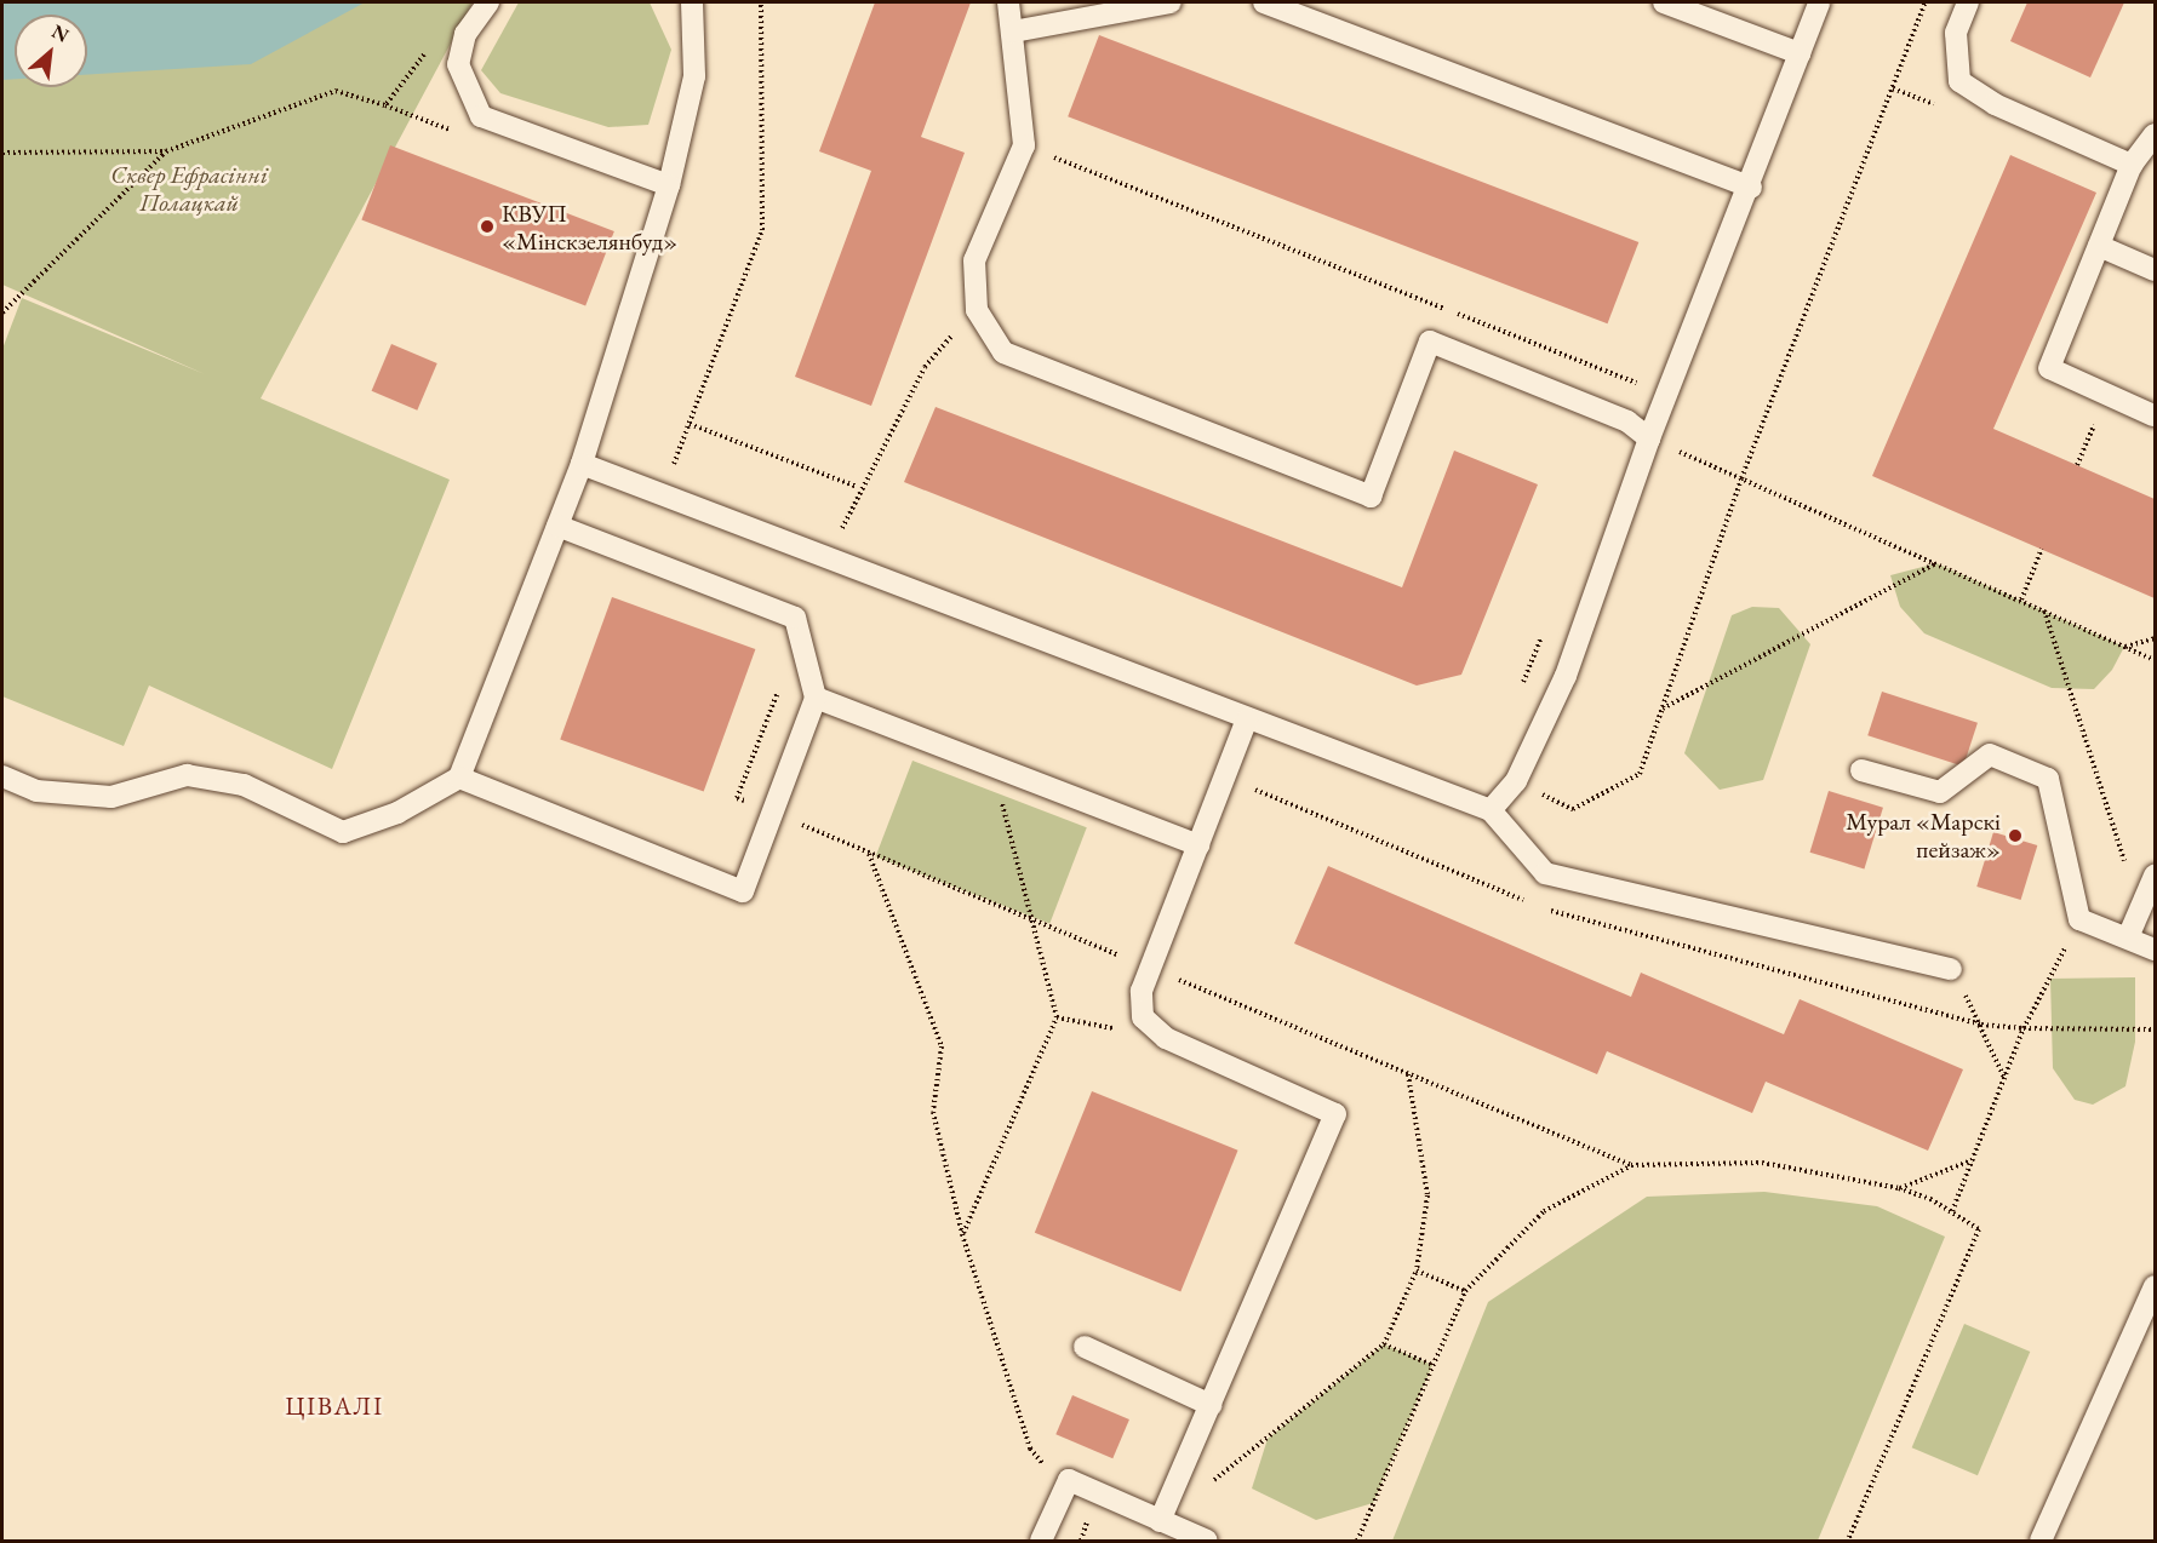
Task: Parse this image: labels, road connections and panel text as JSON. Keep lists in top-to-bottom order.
{
  "districts": ["ЦІВАЛІ"],
  "parks": ["Сквер Ефрасінні Полацкай"],
  "places": ["КВУП «Мінскзелянбуд»", "Мурал «Марскі пейзаж»"],
  "north": "top right"
}
